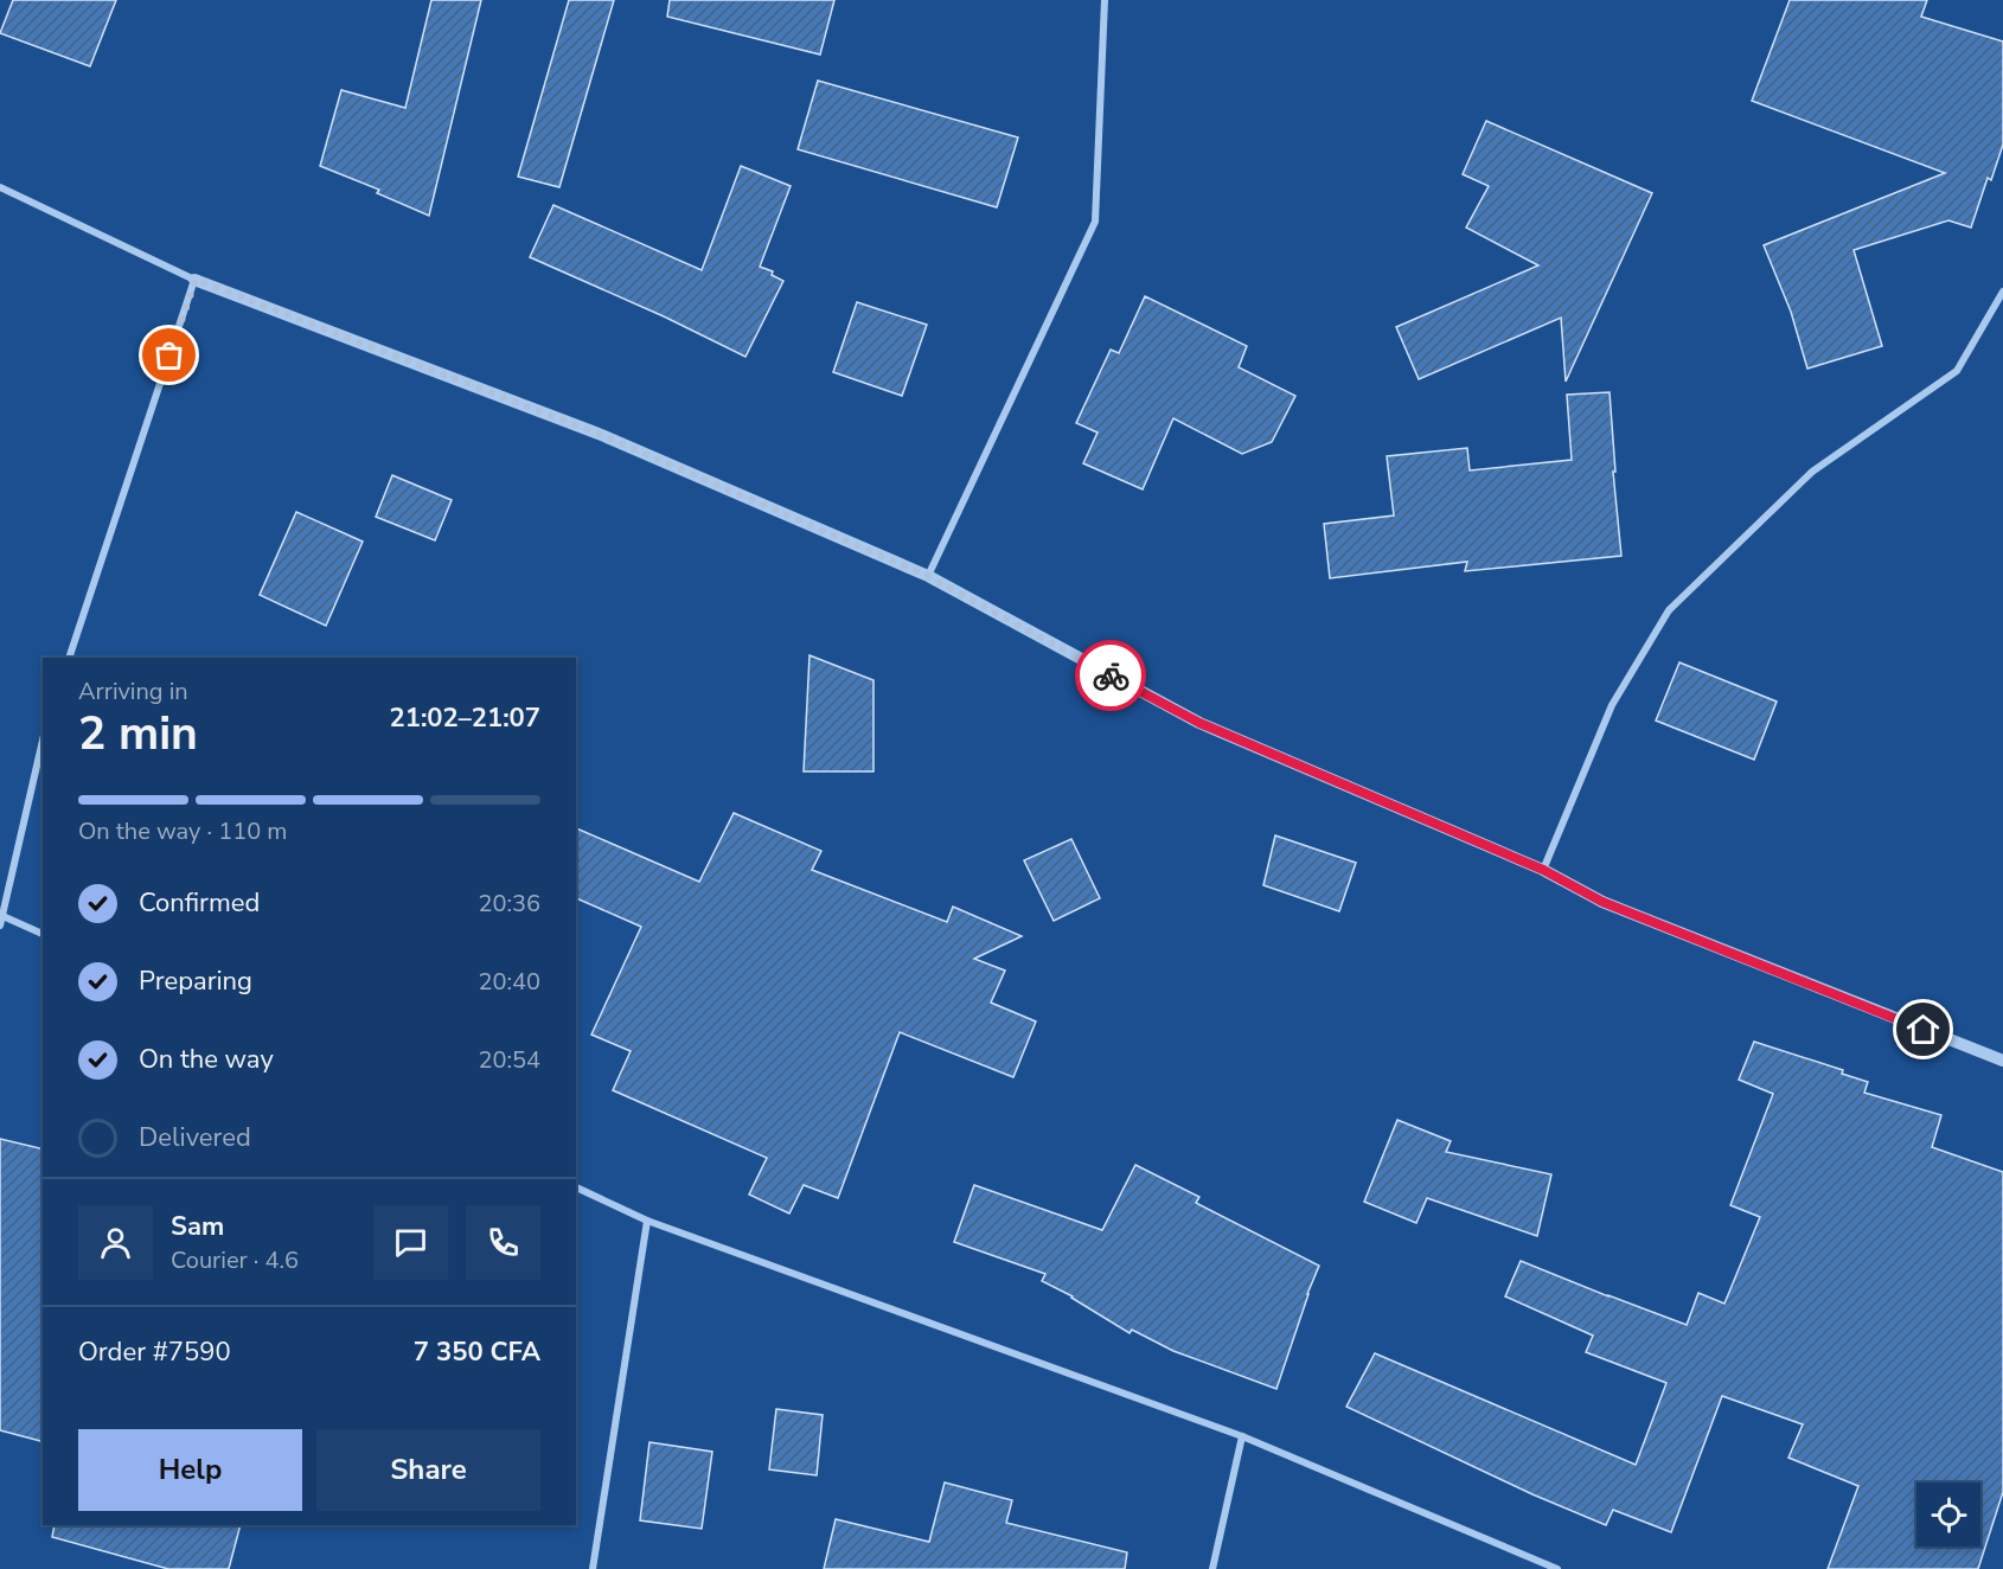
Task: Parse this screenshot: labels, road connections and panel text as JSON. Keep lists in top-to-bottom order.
{
  "page": {
    "heading": ["2 min", "Arriving in", "21:02–21:07"],
    "panel": [
      "Sam",
      "Courier · 4.6",
      "Order #7590",
      "7 350 CFA"
    ],
    "bar": "On the way · 110 m",
    "list": [
      ["Confirmed", "20:36"],
      ["Preparing", "20:40"],
      ["On the way", "20:54"],
      "Delivered"
    ],
    "buttons": ["Help", "Share"]
  }
}
